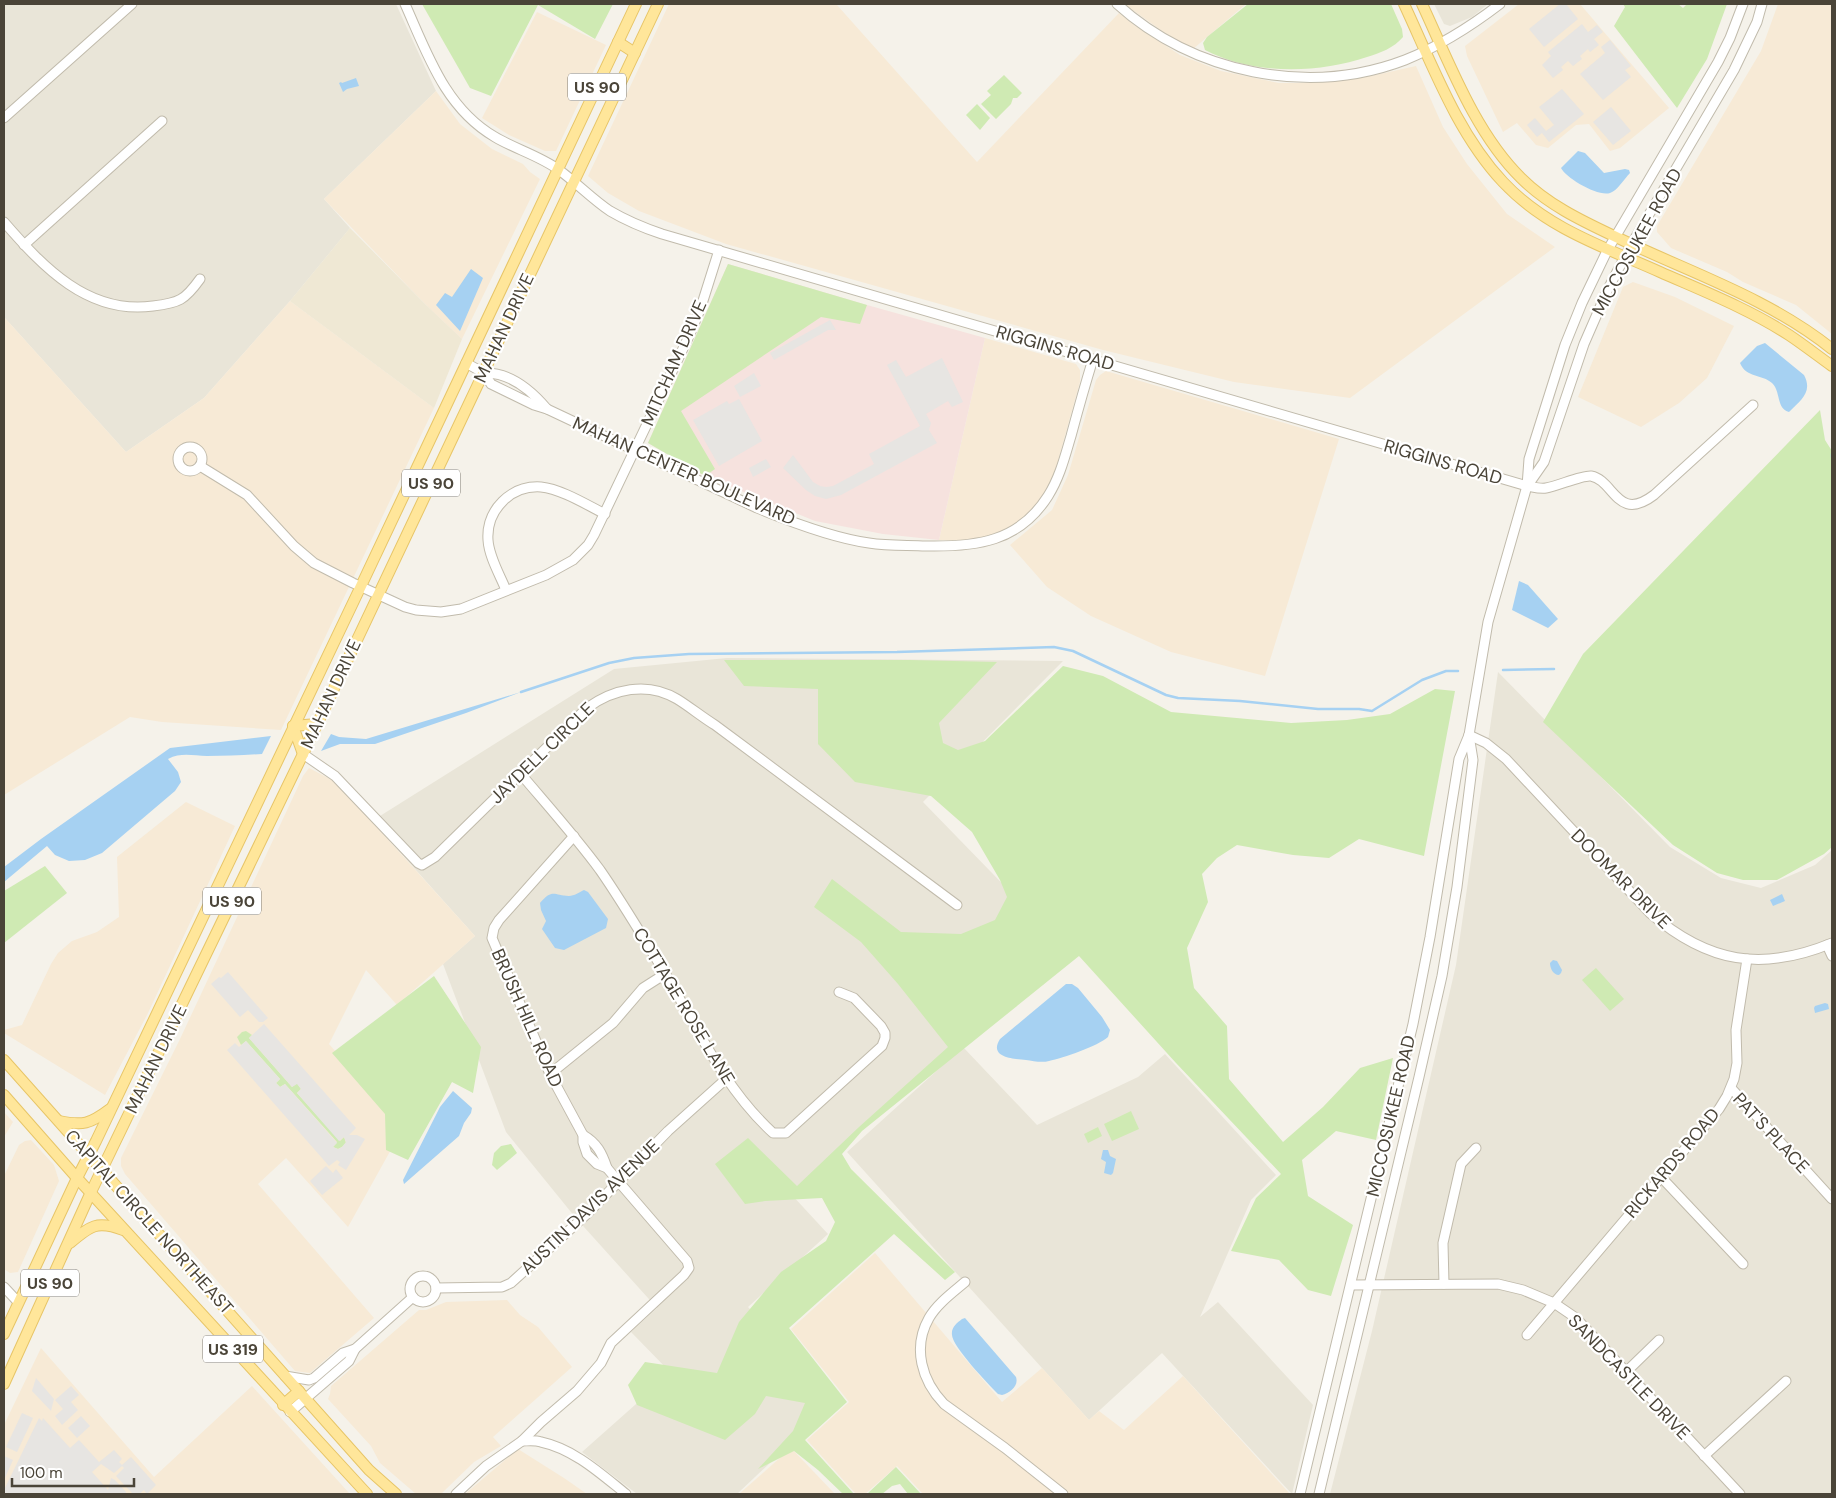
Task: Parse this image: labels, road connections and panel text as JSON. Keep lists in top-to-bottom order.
{
  "streets": {
    "main road": [
      "US 90",
      "MAHAN DRIVE",
      "CAPITAL CIRCLE NORTHEAST",
      "US 319"
    ],
    "street": [
      "MICCOSUKEE ROAD",
      "RIGGINS ROAD",
      "MITCHAM DRIVE",
      "MAHAN CENTER BOULEVARD",
      "JAYDELL CIRCLE",
      "DOOMAR DRIVE",
      "COTTAGE ROSE LANE",
      "BRUSH HILL ROAD",
      "PAT'S PLACE",
      "RICKARDS ROAD",
      "AUSTIN DAVIS AVENUE",
      "SANDCASTLE DRIVE"
    ]
  },
  "crossings": [
    ["MICCOSUKEE ROAD", "RIGGINS ROAD"],
    ["MICCOSUKEE ROAD", "DOOMAR DRIVE"],
    ["MICCOSUKEE ROAD", "SANDCASTLE DRIVE"],
    ["MAHAN DRIVE", "RIGGINS ROAD"],
    ["MAHAN DRIVE", "MITCHAM DRIVE"],
    ["MAHAN DRIVE", "MAHAN CENTER BOULEVARD"],
    ["MAHAN DRIVE", "JAYDELL CIRCLE"],
    ["MAHAN DRIVE", "CAPITAL CIRCLE NORTHEAST"],
    ["RIGGINS ROAD", "MITCHAM DRIVE"],
    ["RIGGINS ROAD", "MAHAN CENTER BOULEVARD"],
    ["MITCHAM DRIVE", "MAHAN CENTER BOULEVARD"],
    ["JAYDELL CIRCLE", "COTTAGE ROSE LANE"],
    ["DOOMAR DRIVE", "RICKARDS ROAD"],
    ["COTTAGE ROSE LANE", "BRUSH HILL ROAD"],
    ["COTTAGE ROSE LANE", "AUSTIN DAVIS AVENUE"],
    ["BRUSH HILL ROAD", "AUSTIN DAVIS AVENUE"],
    ["PAT'S PLACE", "RICKARDS ROAD"],
    ["RICKARDS ROAD", "SANDCASTLE DRIVE"]
  ],
  "scale_bar": "100 m"
}
